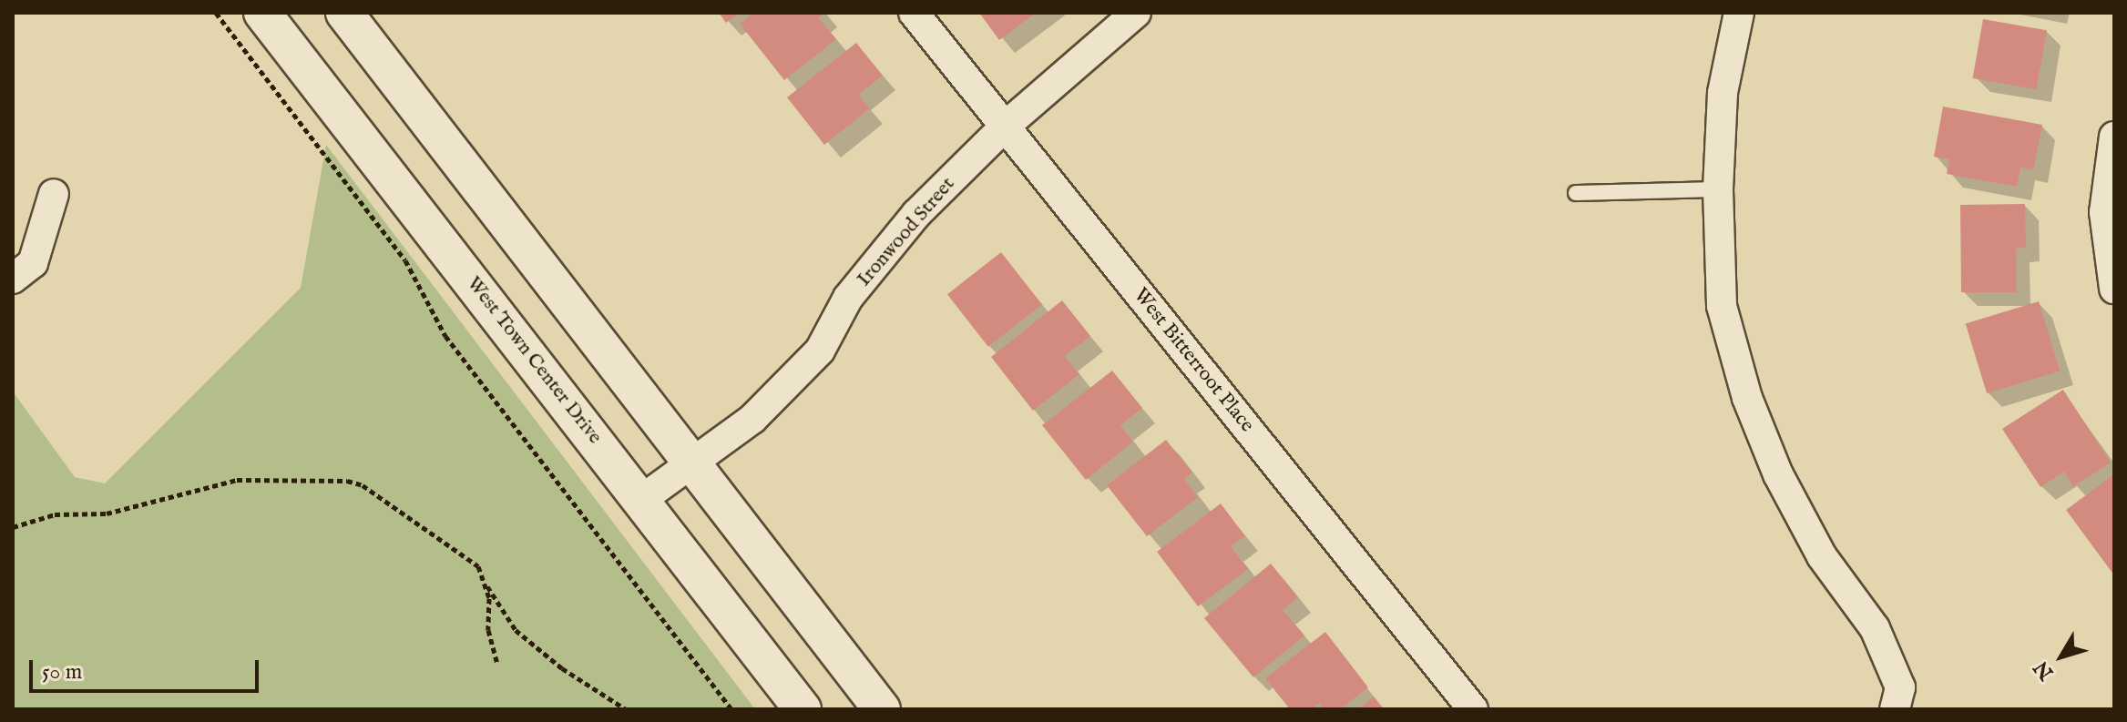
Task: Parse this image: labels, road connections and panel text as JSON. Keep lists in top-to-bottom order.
{
  "streets": {
    "street": ["Ironwood Street", "West Town Center Drive", "West Bitterroot Place"]
  },
  "crossings": [
    ["Ironwood Street", "West Town Center Drive"],
    ["Ironwood Street", "West Bitterroot Place"]
  ],
  "scale_bar": "50 m",
  "north": "bottom left"
}
